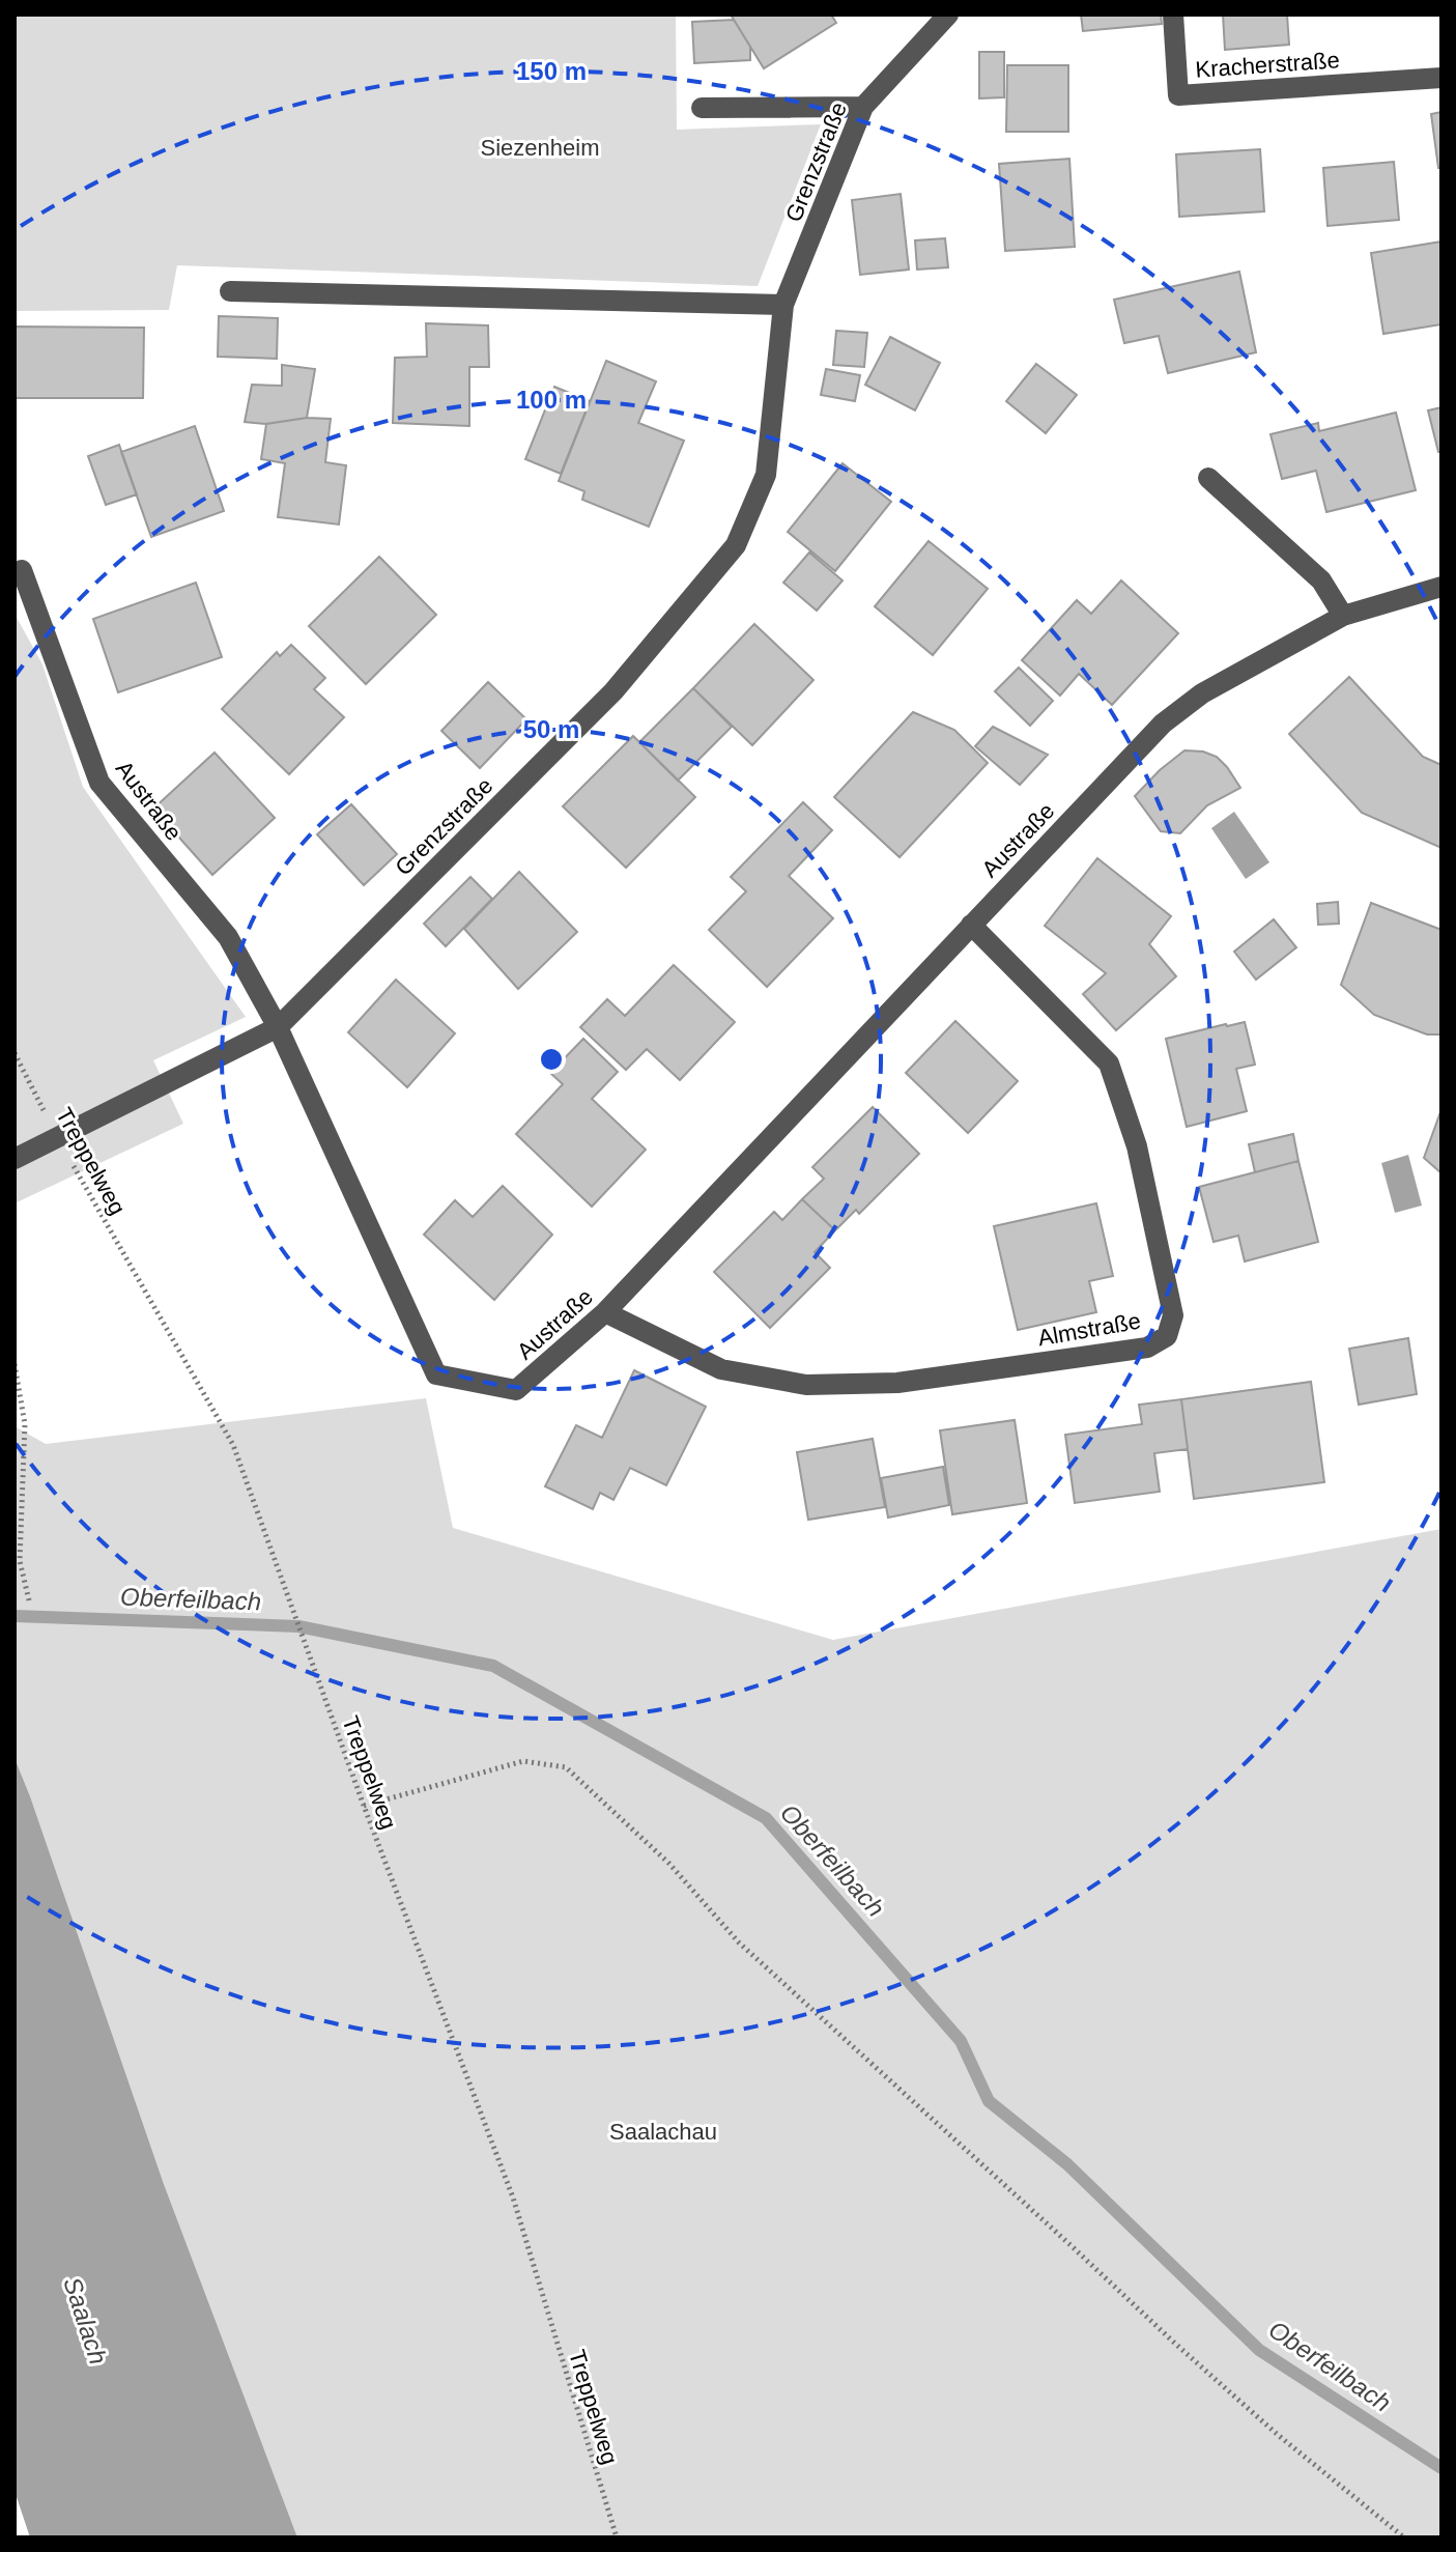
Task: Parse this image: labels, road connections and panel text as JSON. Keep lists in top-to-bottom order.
{
  "streets": {
    "street": [
      "Kracherstraße",
      "Grenzstraße",
      "Austraße",
      "Almstraße"
    ],
    "path": ["Treppelweg"]
  },
  "crossings": [
    ["Grenzstraße", "Austraße"],
    ["Grenzstraße", "Treppelweg"],
    ["Austraße", "Almstraße"]
  ],
  "water": ["Oberfeilbach", "Saalach"],
  "parks": ["Siezenheim", "Saalachau"],
  "rings": ["150 m", "100 m", "50 m"]
}
